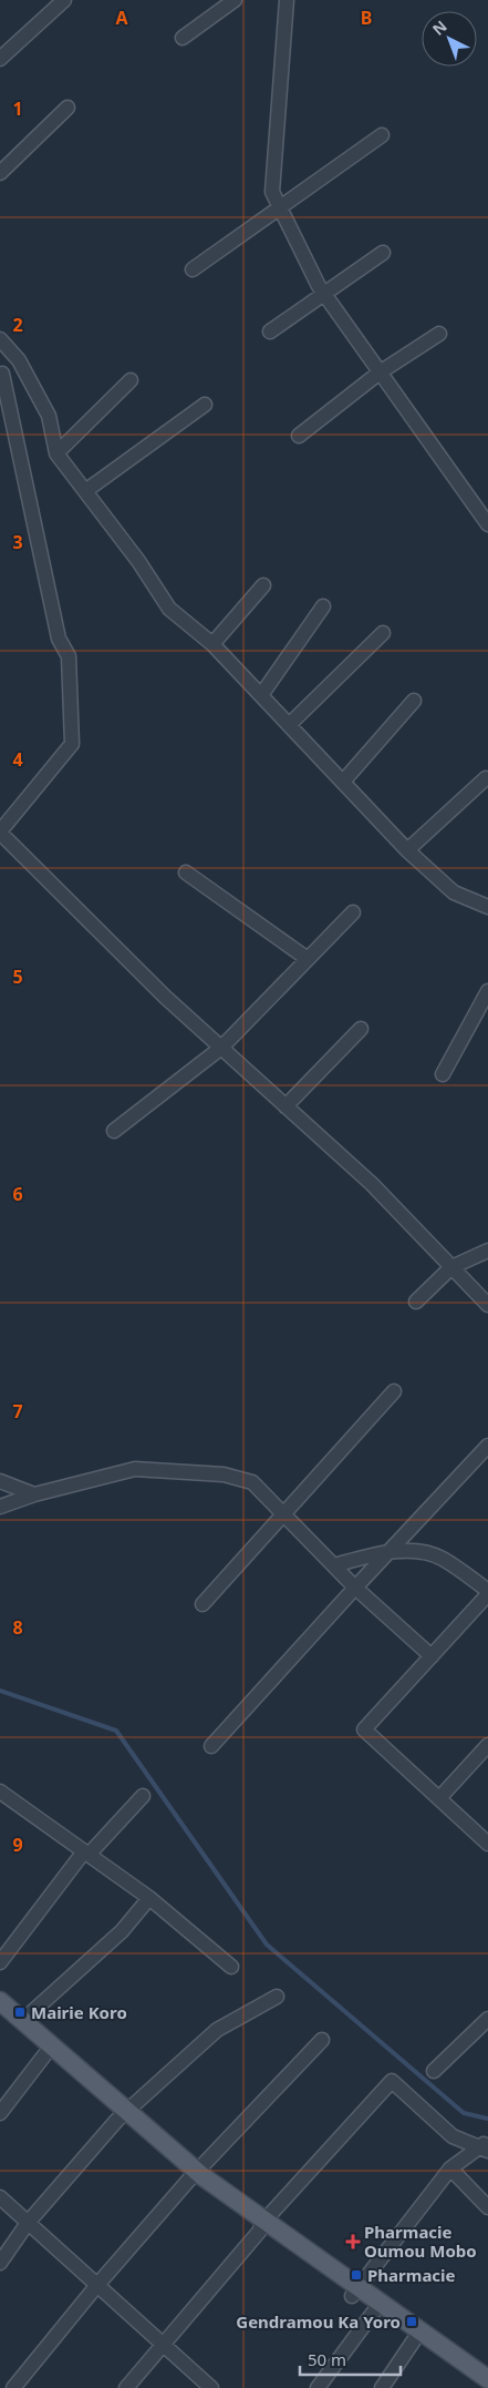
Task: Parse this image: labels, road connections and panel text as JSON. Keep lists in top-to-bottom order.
{
  "places": {
    "transit": ["Mairie Koro", "Pharmacie", "Gendramou Ka Yoro"],
    "health": ["Pharmacie Oumou Mobo"]
  },
  "scale_bar": "50 m",
  "north": "top left",
  "grid": {
    "columns": ["A", "B"],
    "rows": [
      "1",
      "2",
      "3",
      "4",
      "5",
      "6",
      "7",
      "8",
      "9"
    ]
  }
}
